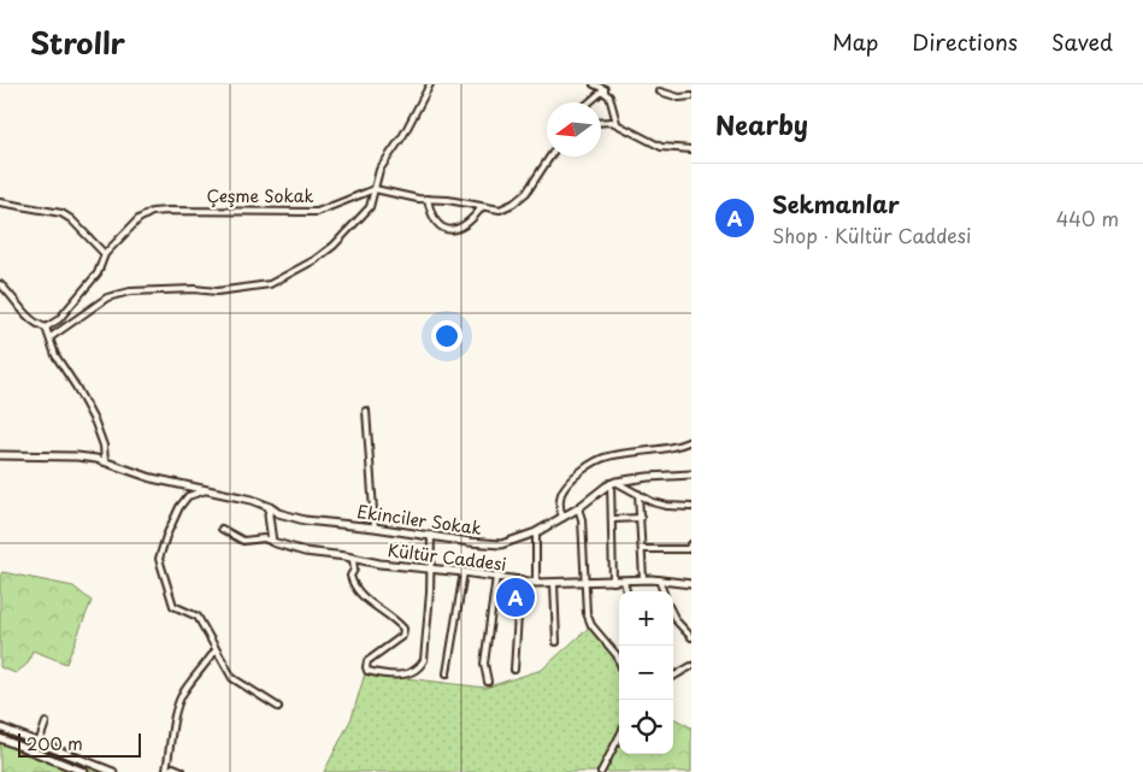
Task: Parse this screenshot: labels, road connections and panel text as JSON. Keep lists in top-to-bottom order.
{
  "streets": {
    "street": ["Çeşme Sokak", "Ekinciler Sokak", "Kültür Caddesi"]
  },
  "scale_bar": "200 m",
  "north": "left",
  "page": {
    "header": "Strollr",
    "nav": ["Map", "Directions", "Saved"],
    "heading": "Nearby",
    "list": [
      {
        "mark": "A",
        "name": "Sekmanlar",
        "note": "Shop · Kültür Caddesi",
        "value": "440 m"
      }
    ],
    "pins": "A",
    "map_buttons": ["+", "−"],
    "scale": "200 m"
  }
}
